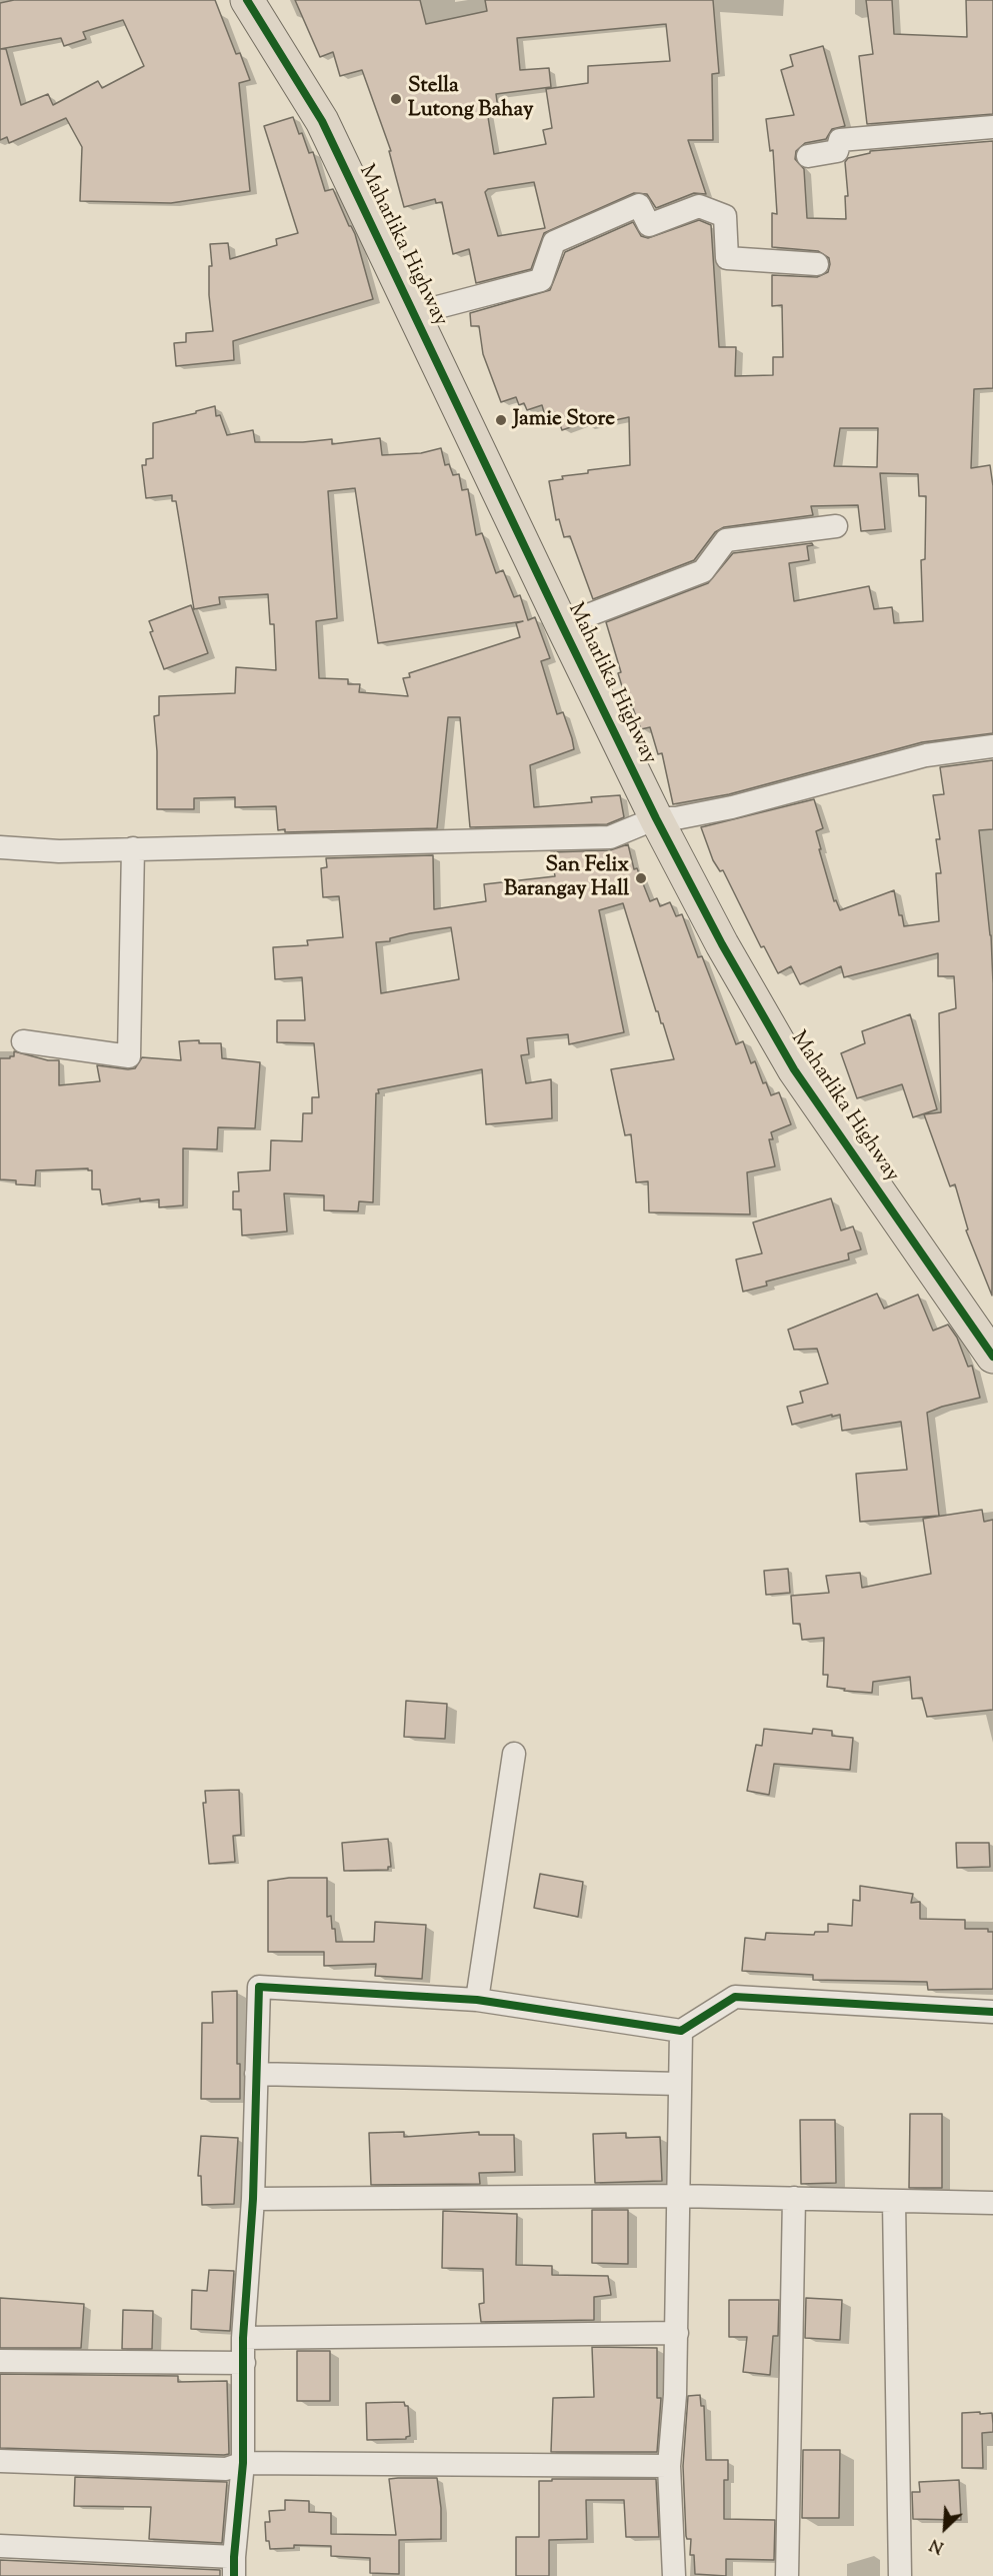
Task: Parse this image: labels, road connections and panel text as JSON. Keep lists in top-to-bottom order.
{
  "streets": {
    "highway": ["Maharlika Highway"]
  },
  "places": ["Stella Lutong Bahay", "Jamie Store", "San Felix Barangay Hall"],
  "north": "bottom left"
}
